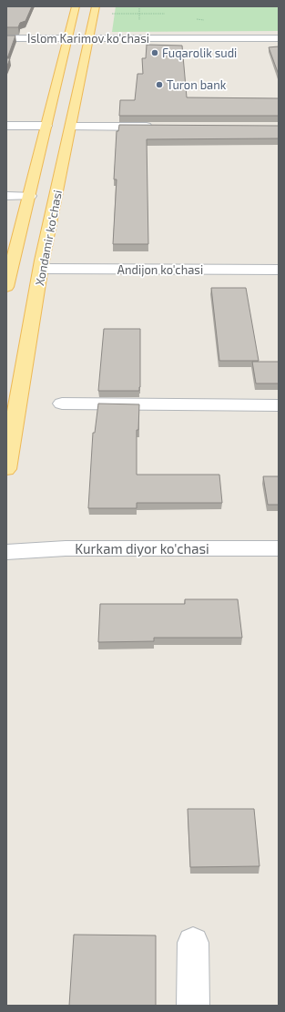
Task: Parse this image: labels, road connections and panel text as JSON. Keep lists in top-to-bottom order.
{
  "streets": {
    "main road": ["Xondamir ko'chasi"],
    "street": ["Islom Karimov ko'chasi", "Andijon ko'chasi", "Kurkam diyor ko'chasi"]
  },
  "crossings": [
    ["Islom Karimov ko'chasi", "Xondamir ko'chasi"],
    ["Xondamir ko'chasi", "Andijon ko'chasi"]
  ],
  "places": ["Fuqarolik sudi", "Turon bank"]
}
